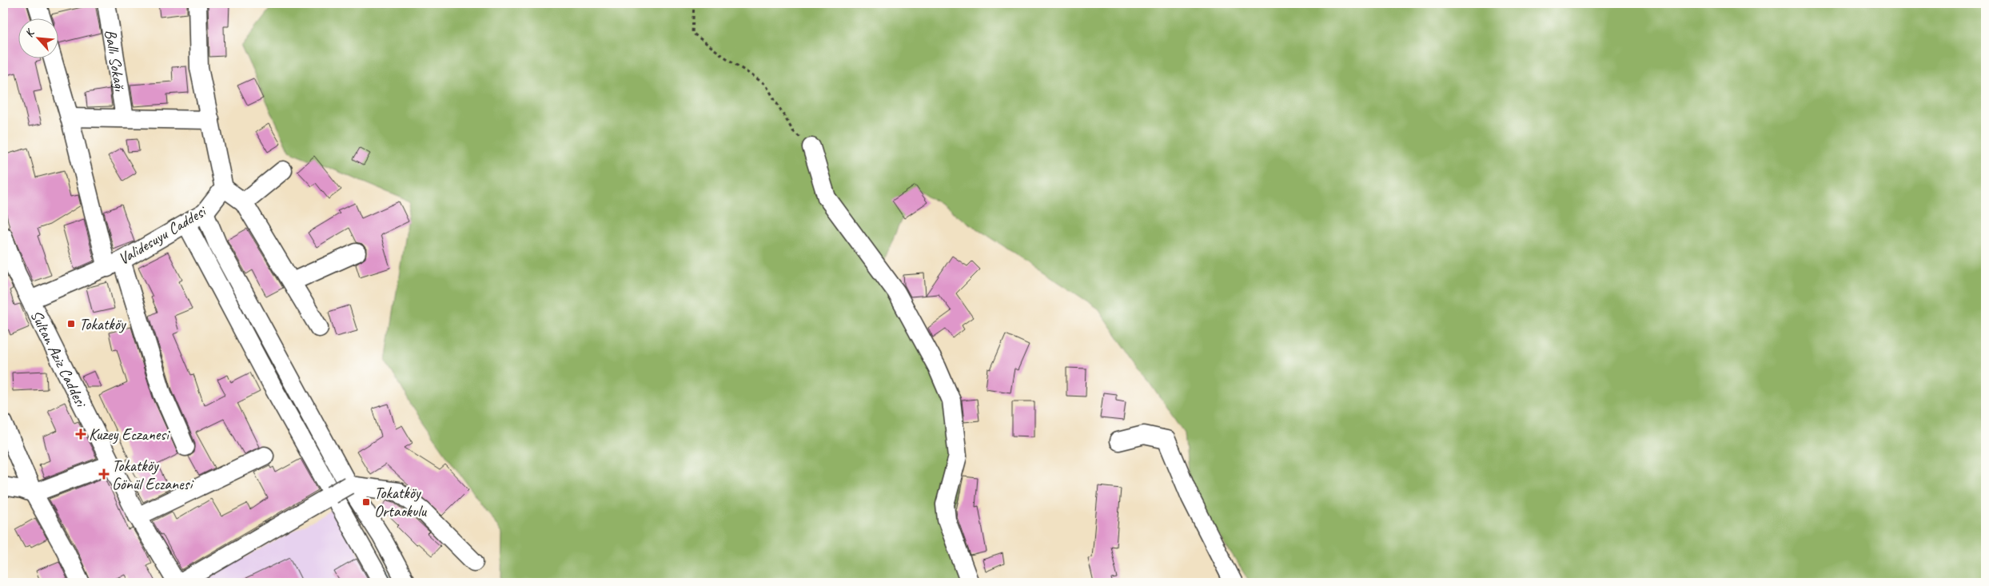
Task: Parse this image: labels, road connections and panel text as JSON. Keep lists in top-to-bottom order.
{
  "streets": {
    "street": ["Ballı Sokağı", "Validesuyu Caddesi", "Sultan Aziz Caddesi"]
  },
  "crossings": [
    ["Validesuyu Caddesi", "Sultan Aziz Caddesi"]
  ],
  "places": {
    "transit": ["Tokatköy", "Tokatköy Ortaokulu"],
    "health": ["Kuzey Eczanesi", "Tokatköy Gönül Eczanesi"]
  },
  "north": "top left"
}
